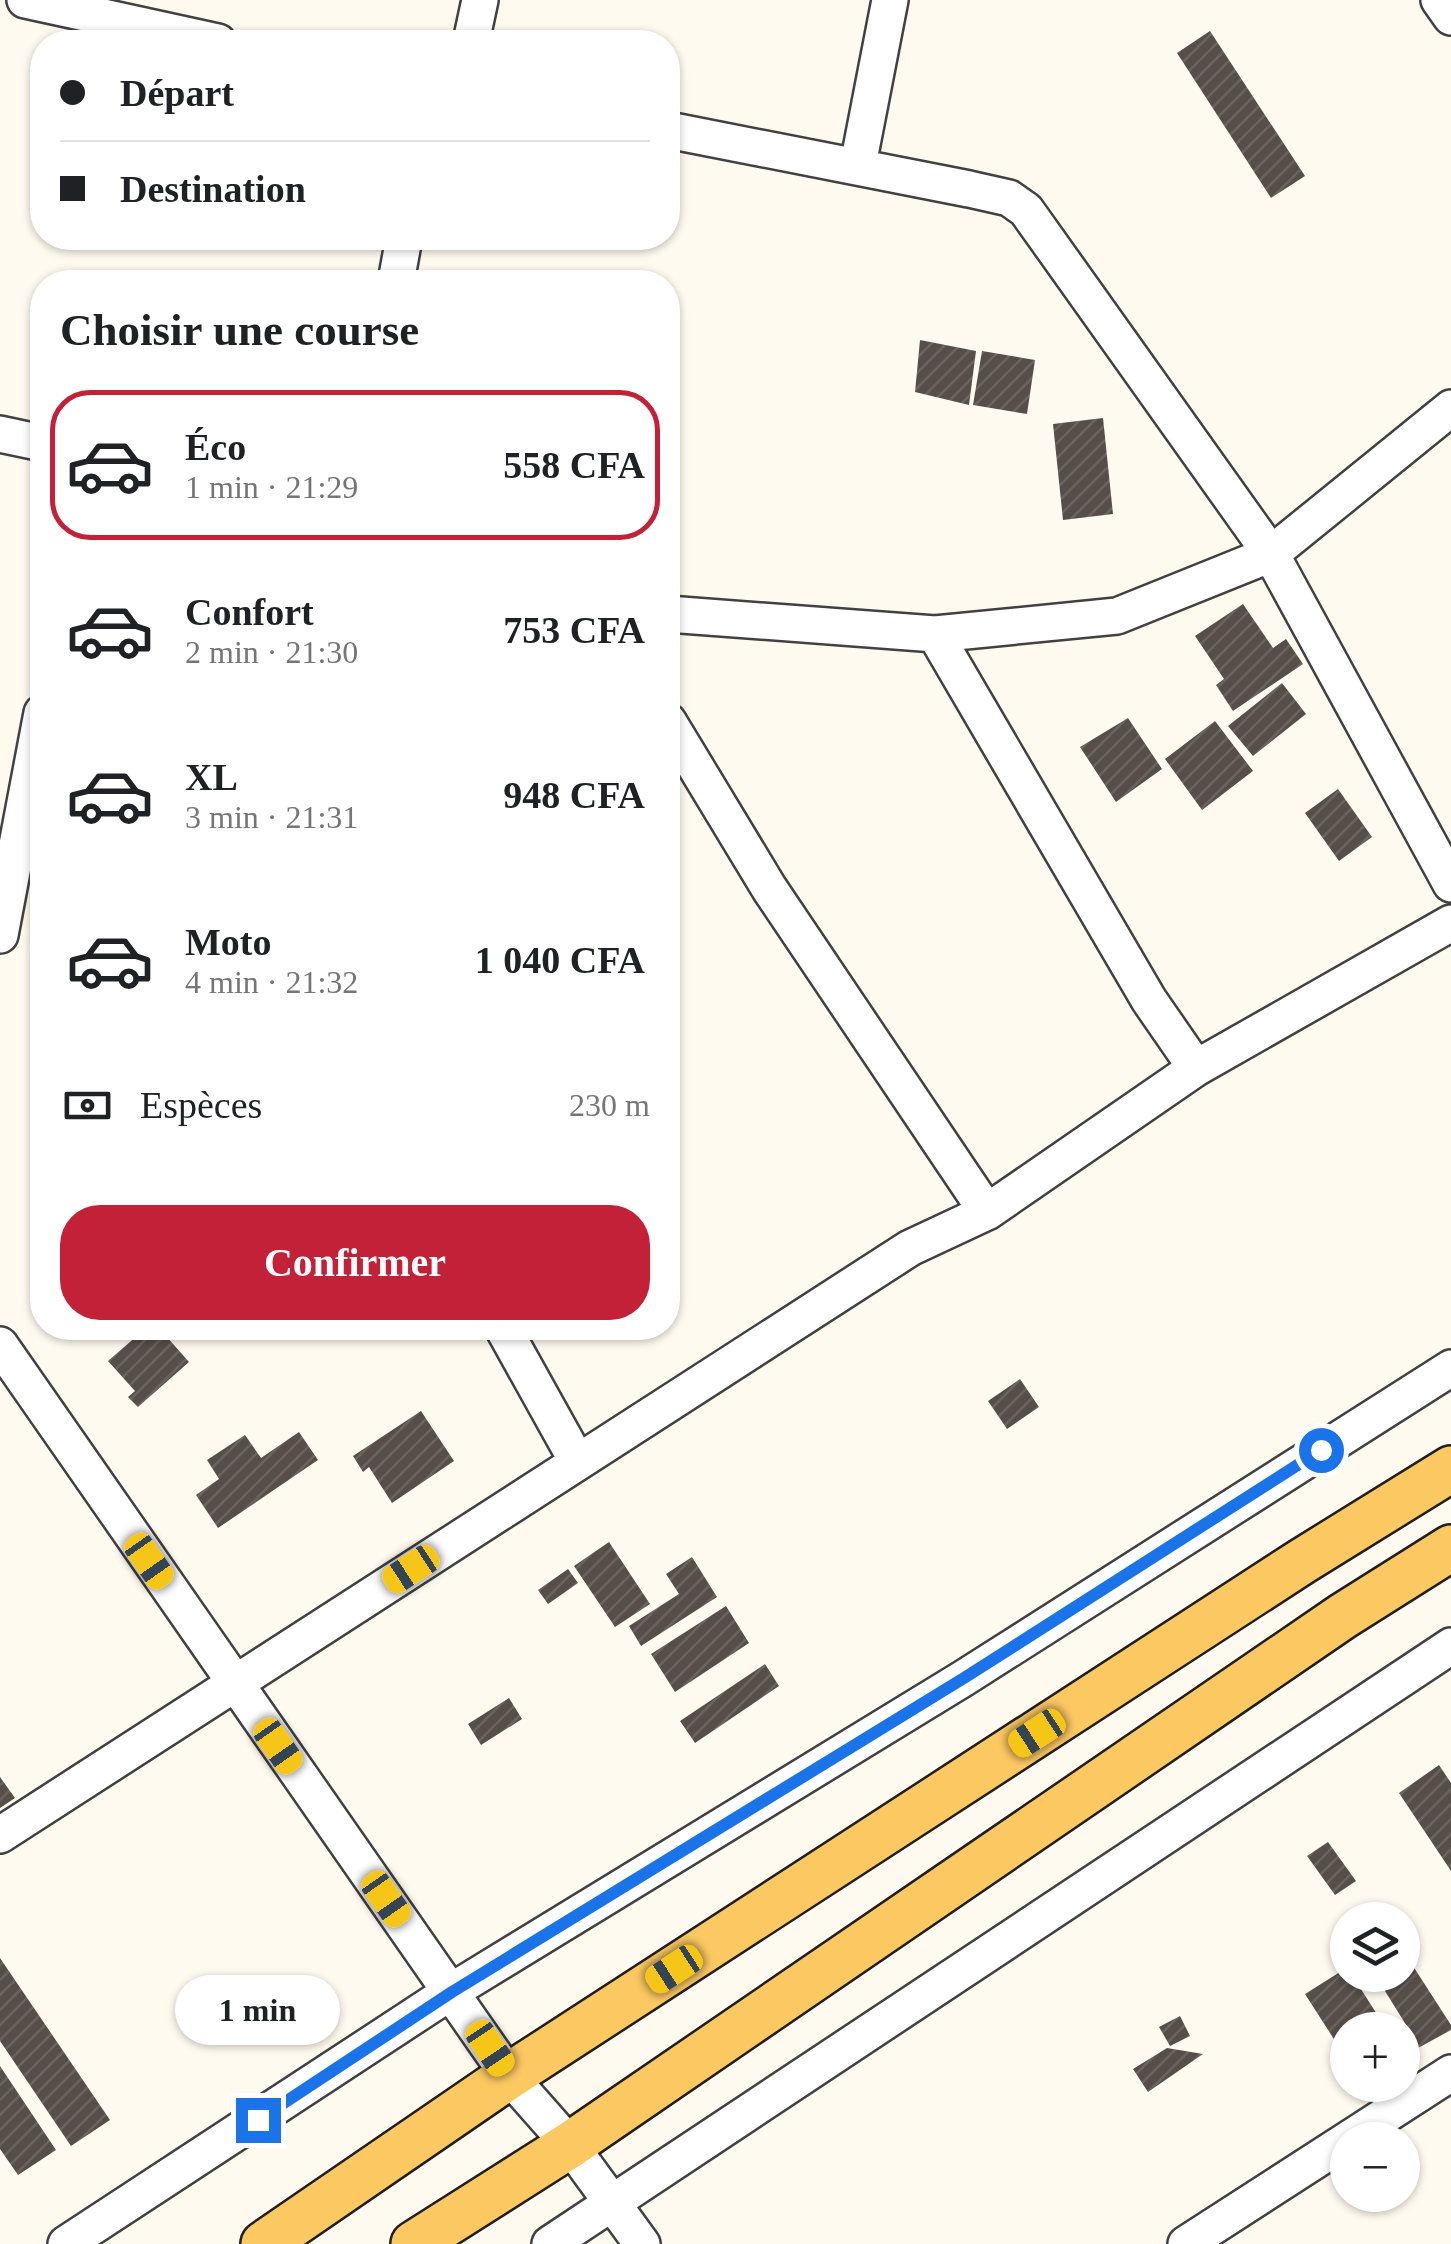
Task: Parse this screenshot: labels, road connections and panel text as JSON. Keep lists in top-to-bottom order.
{
  "page": {
    "banner": ["Départ", "Destination"],
    "heading": "Choisir une course",
    "list": [
      {
        "name": "Éco",
        "note": "1 min · 21:29",
        "value": "558 CFA"
      },
      {
        "name": "Confort",
        "note": "2 min · 21:30",
        "value": "753 CFA"
      },
      {
        "name": "XL",
        "note": "3 min · 21:31",
        "value": "948 CFA"
      },
      {
        "name": "Moto",
        "note": "4 min · 21:32",
        "value": "1 040 CFA"
      }
    ],
    "pay": ["Espèces", "230 m"],
    "buttons": "Confirmer",
    "map_buttons": ["+", "−"],
    "bubble": "1 min"
  }
}
